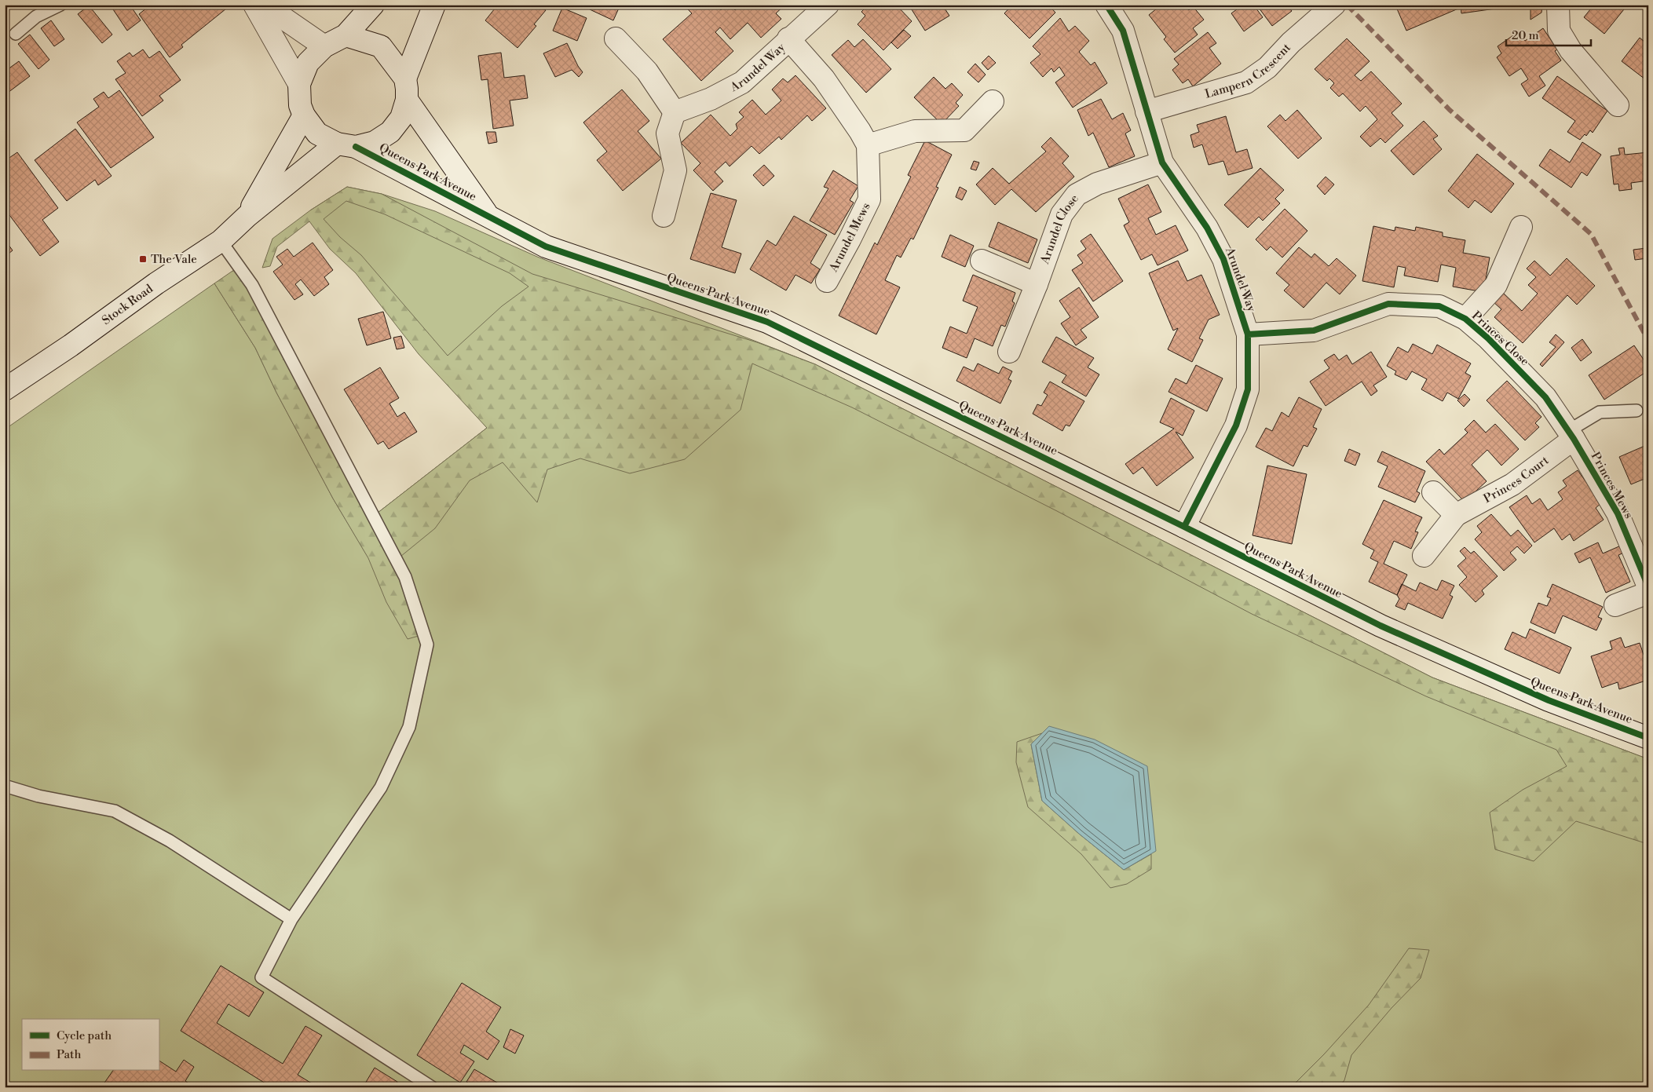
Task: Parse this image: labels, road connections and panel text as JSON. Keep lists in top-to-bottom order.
{
  "streets": {
    "street": [
      "Arundel Way",
      "Lampern Crescent",
      "Queens Park Avenue",
      "Arundel Close",
      "Arundel Mews",
      "Stock Road",
      "Princes Close",
      "Princes Court",
      "Princes Mews"
    ]
  },
  "crossings": [
    ["Arundel Way", "Lampern Crescent"],
    ["Arundel Way", "Queens Park Avenue"],
    ["Arundel Way", "Arundel Close"],
    ["Arundel Way", "Arundel Mews"],
    ["Arundel Way", "Princes Close"],
    ["Queens Park Avenue", "Stock Road"],
    ["Princes Close", "Princes Court"],
    ["Princes Close", "Princes Mews"],
    ["Princes Court", "Princes Mews"]
  ],
  "places": {
    "transit": ["The Vale"]
  },
  "legend": ["Cycle path", "Path"],
  "scale_bar": "20 m"
}
